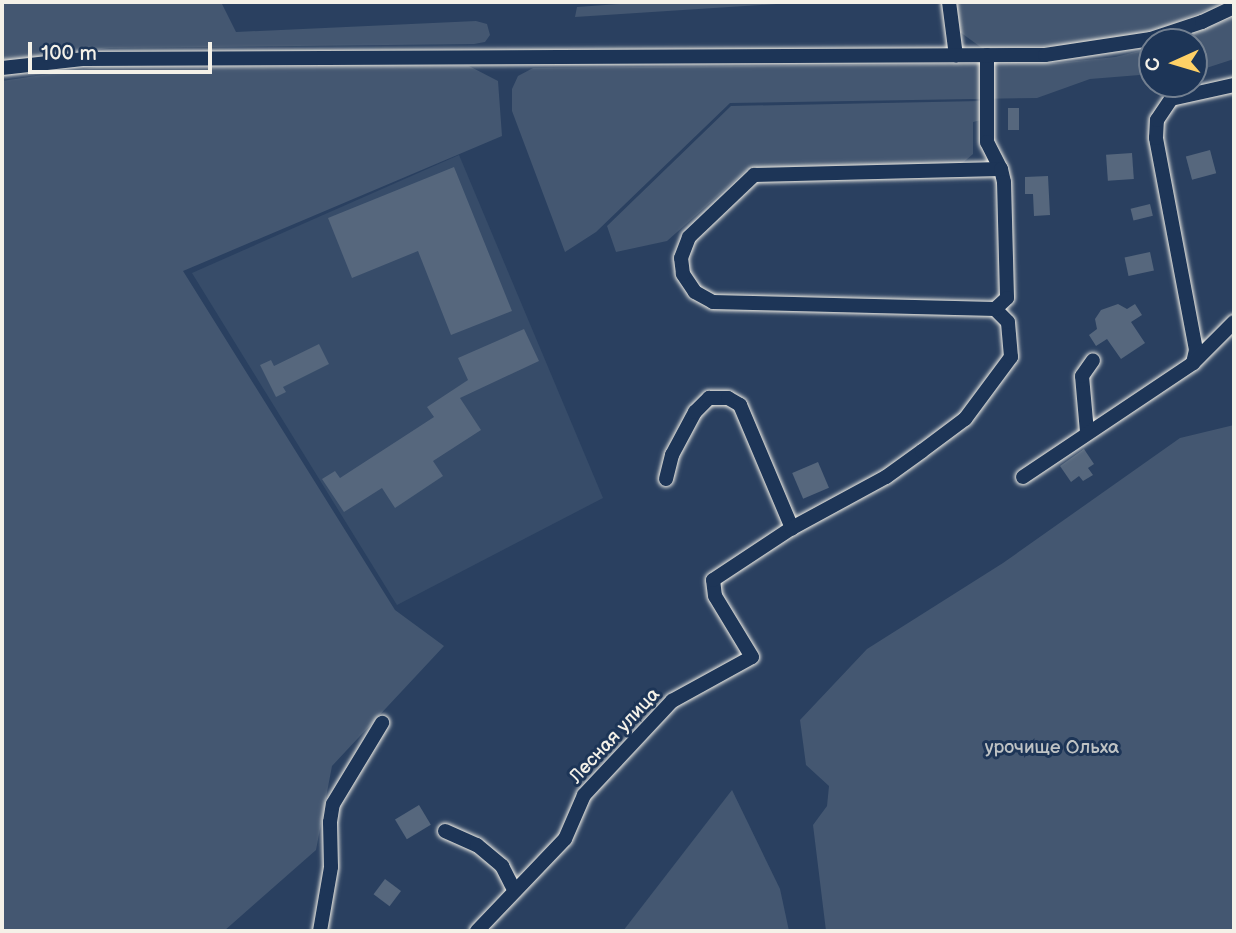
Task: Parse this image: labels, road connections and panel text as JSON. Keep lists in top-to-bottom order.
{
  "streets": {
    "street": ["Лесная улица"]
  },
  "parks": ["урочище Ольха"],
  "scale_bar": "100 m",
  "north": "left"
}
